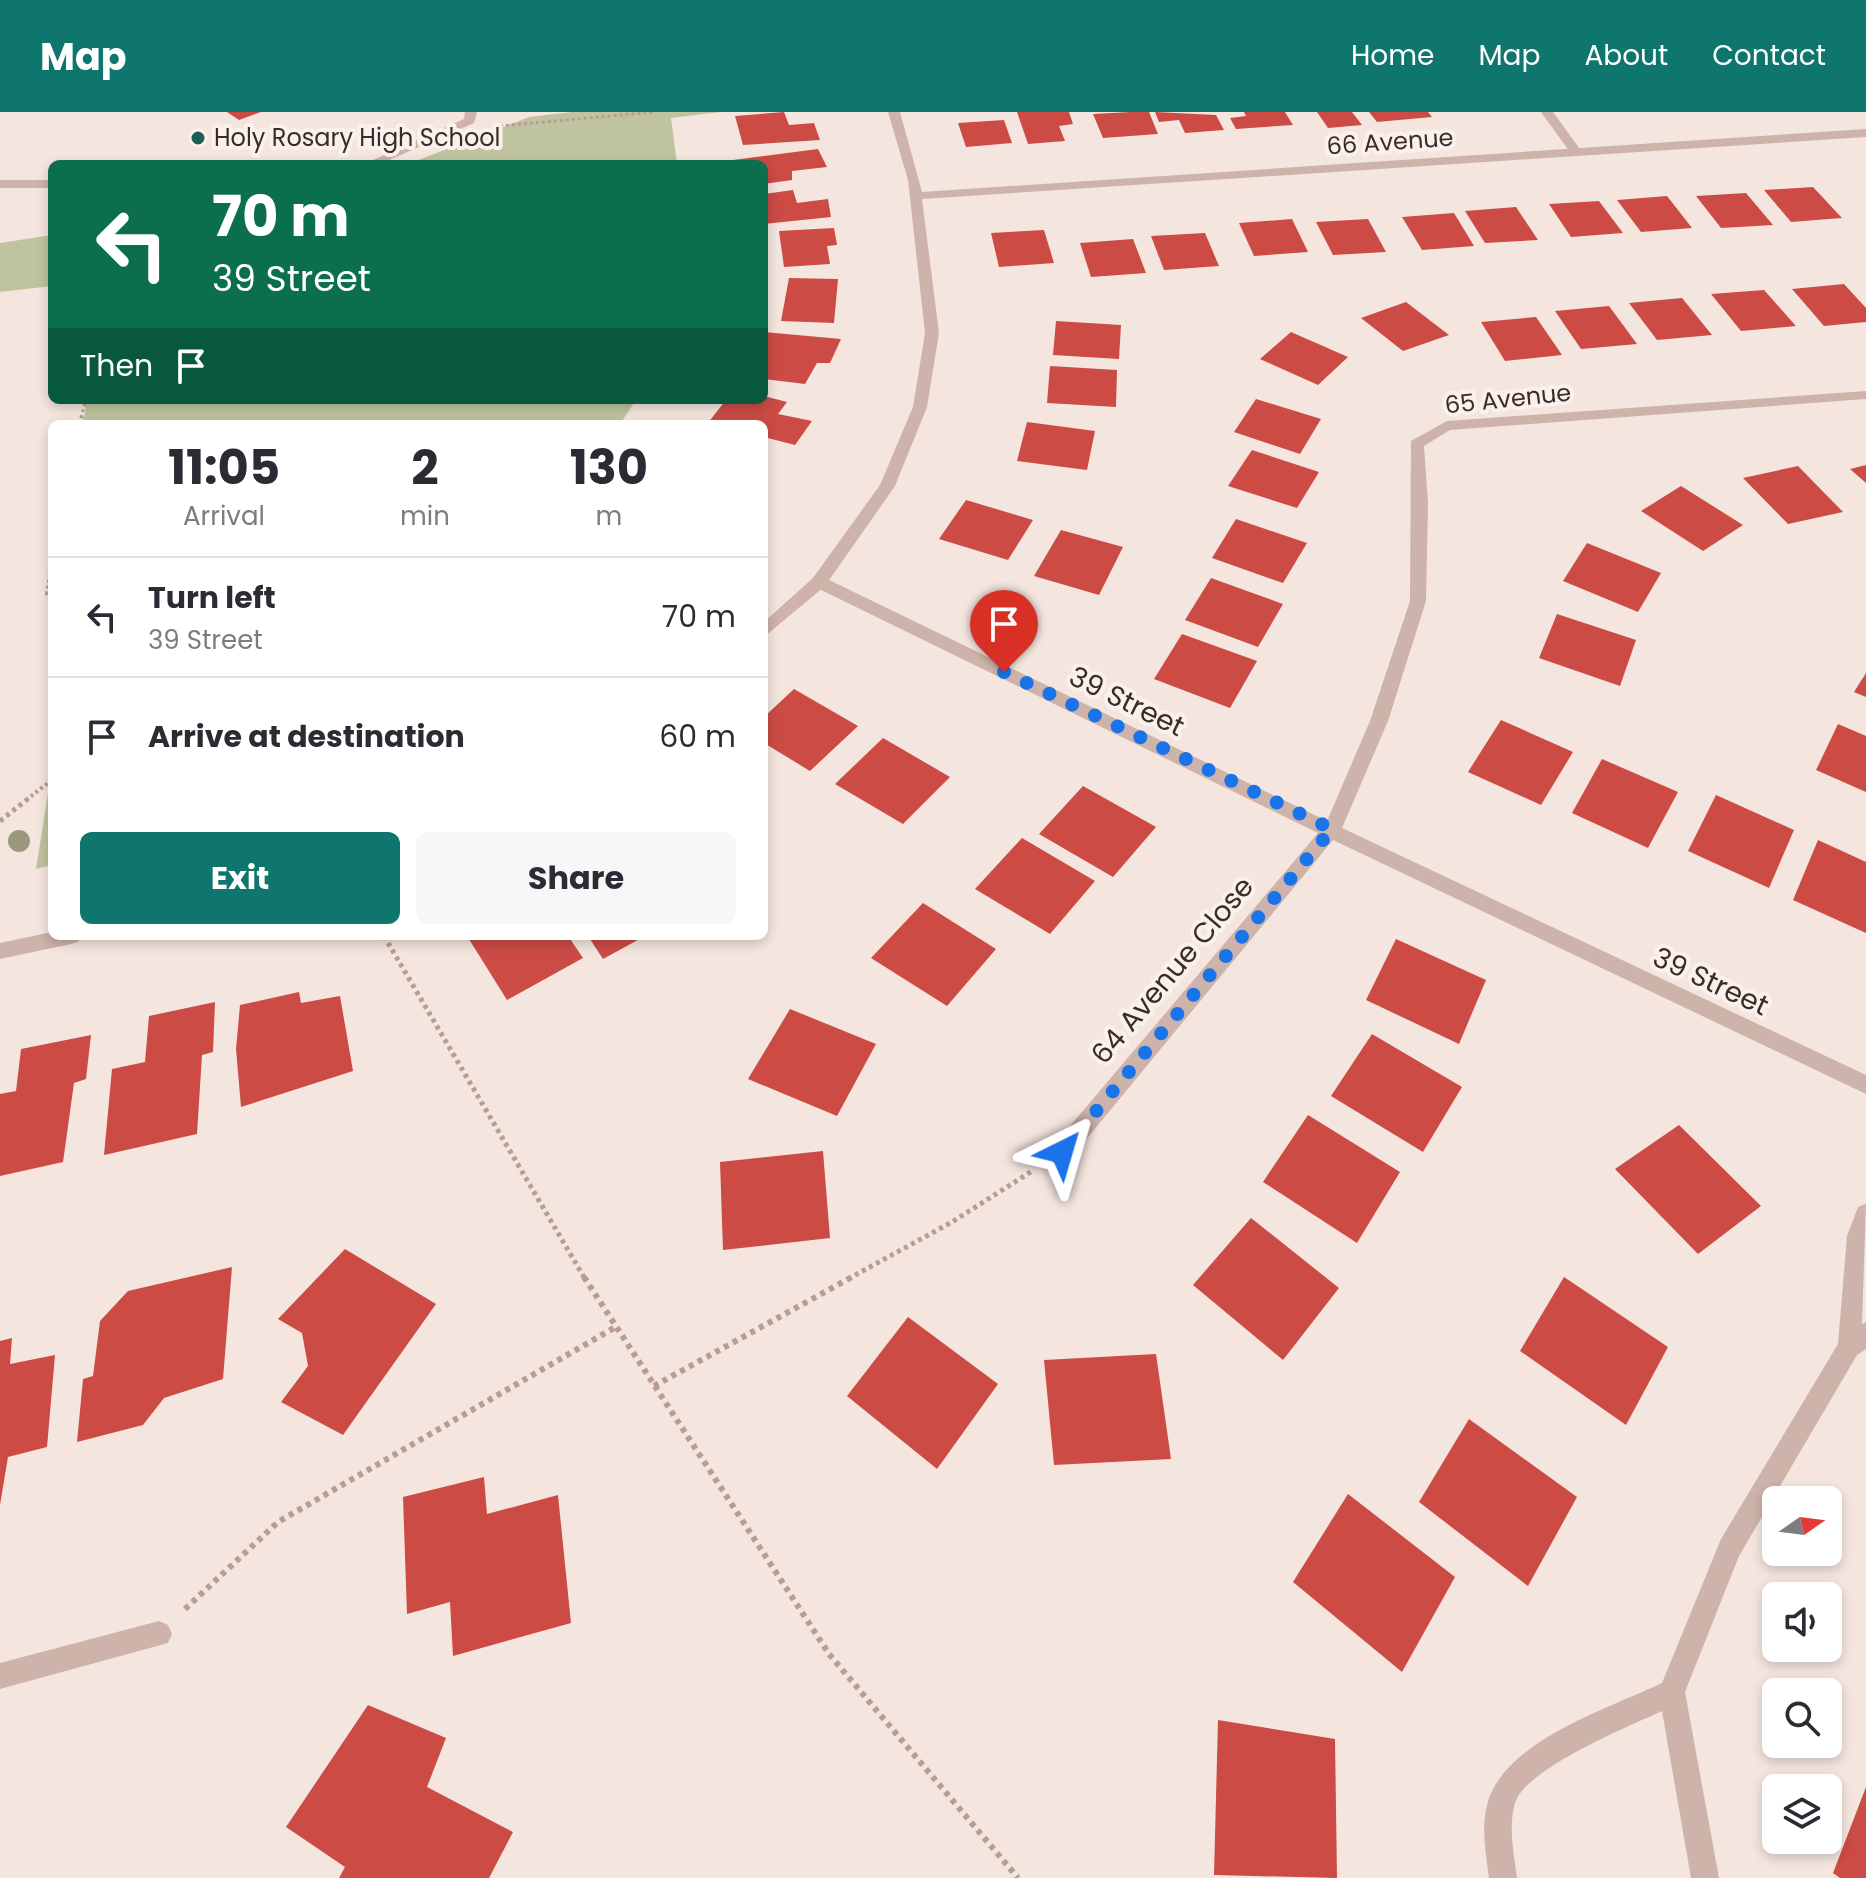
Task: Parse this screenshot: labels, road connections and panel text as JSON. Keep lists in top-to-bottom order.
{
  "streets": {
    "street": [
      "66 Avenue",
      "65 Avenue",
      "39 Street",
      "64 Avenue Close"
    ]
  },
  "crossings": [
    ["65 Avenue", "39 Street"],
    ["65 Avenue", "64 Avenue Close"],
    ["39 Street", "64 Avenue Close"]
  ],
  "places": ["Holy Rosary High School"],
  "north": "right",
  "page": {
    "header": "Map",
    "nav": [
      "Home",
      "Map",
      "About",
      "Contact"
    ],
    "turn": ["70 m", "39 Street"],
    "then": "Then",
    "eta": [
      "11:05",
      "Arrival",
      "2",
      "min",
      "130",
      "m"
    ],
    "list": [
      {
        "name": "Turn left",
        "note": "39 Street",
        "value": "70 m"
      },
      {
        "name": "Arrive at destination",
        "value": "60 m"
      }
    ],
    "buttons": ["Exit", "Share"]
  }
}
